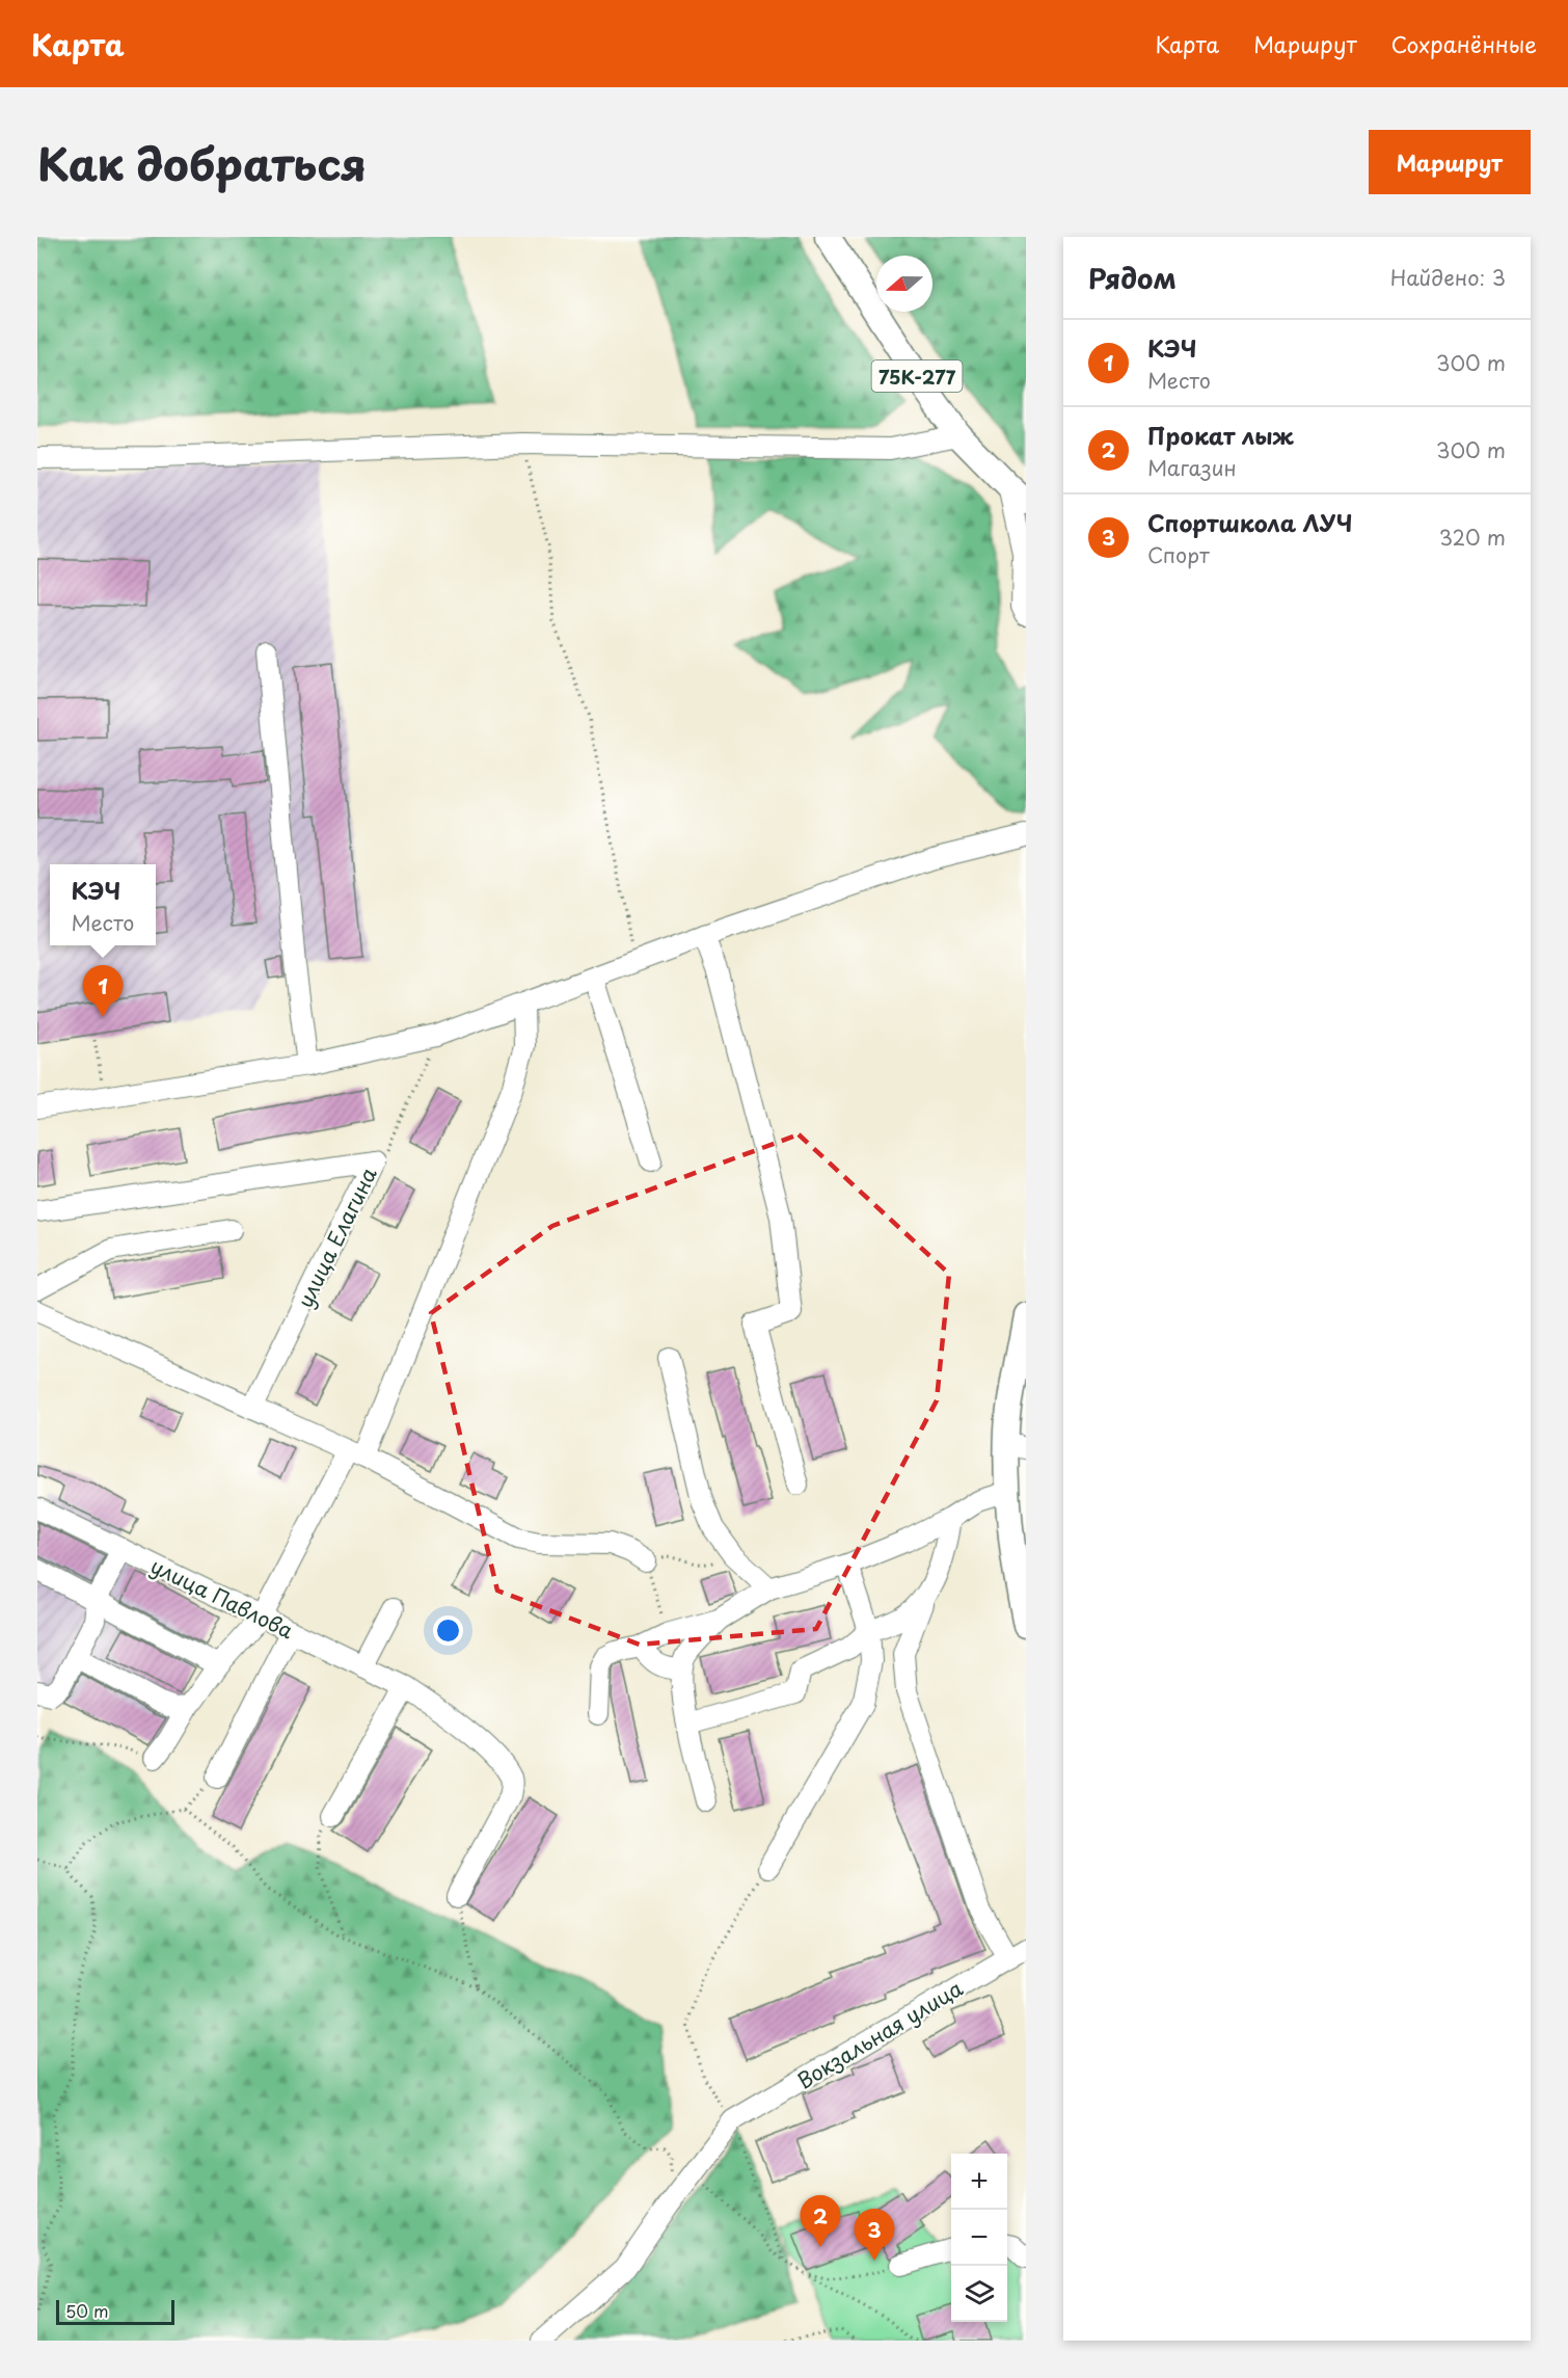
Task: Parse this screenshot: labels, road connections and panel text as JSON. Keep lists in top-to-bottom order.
{
  "streets": {
    "main road": ["75К-277"],
    "street": ["улица Елагина", "улица Павлова", "Вокзальная улица"]
  },
  "scale_bar": "50 m",
  "north": "left",
  "page": {
    "header": "Карта",
    "nav": ["Карта", "Маршрут", "Сохранённые"],
    "title": "Как добраться",
    "buttons": "Маршрут",
    "heading": ["Рядом", "Найдено: 3"],
    "list": [
      {
        "mark": "1",
        "name": "КЭЧ",
        "note": "Место",
        "value": "300 m"
      },
      {
        "mark": "2",
        "name": "Прокат лыж",
        "note": "Магазин",
        "value": "300 m"
      },
      {
        "mark": "3",
        "name": "Спортшкола ЛУЧ",
        "note": "Спорт",
        "value": "320 m"
      }
    ],
    "popup": ["КЭЧ", "Место"],
    "pins": ["1", "2", "3"],
    "map_buttons": ["+", "−"],
    "scale": "50 m"
  }
}
